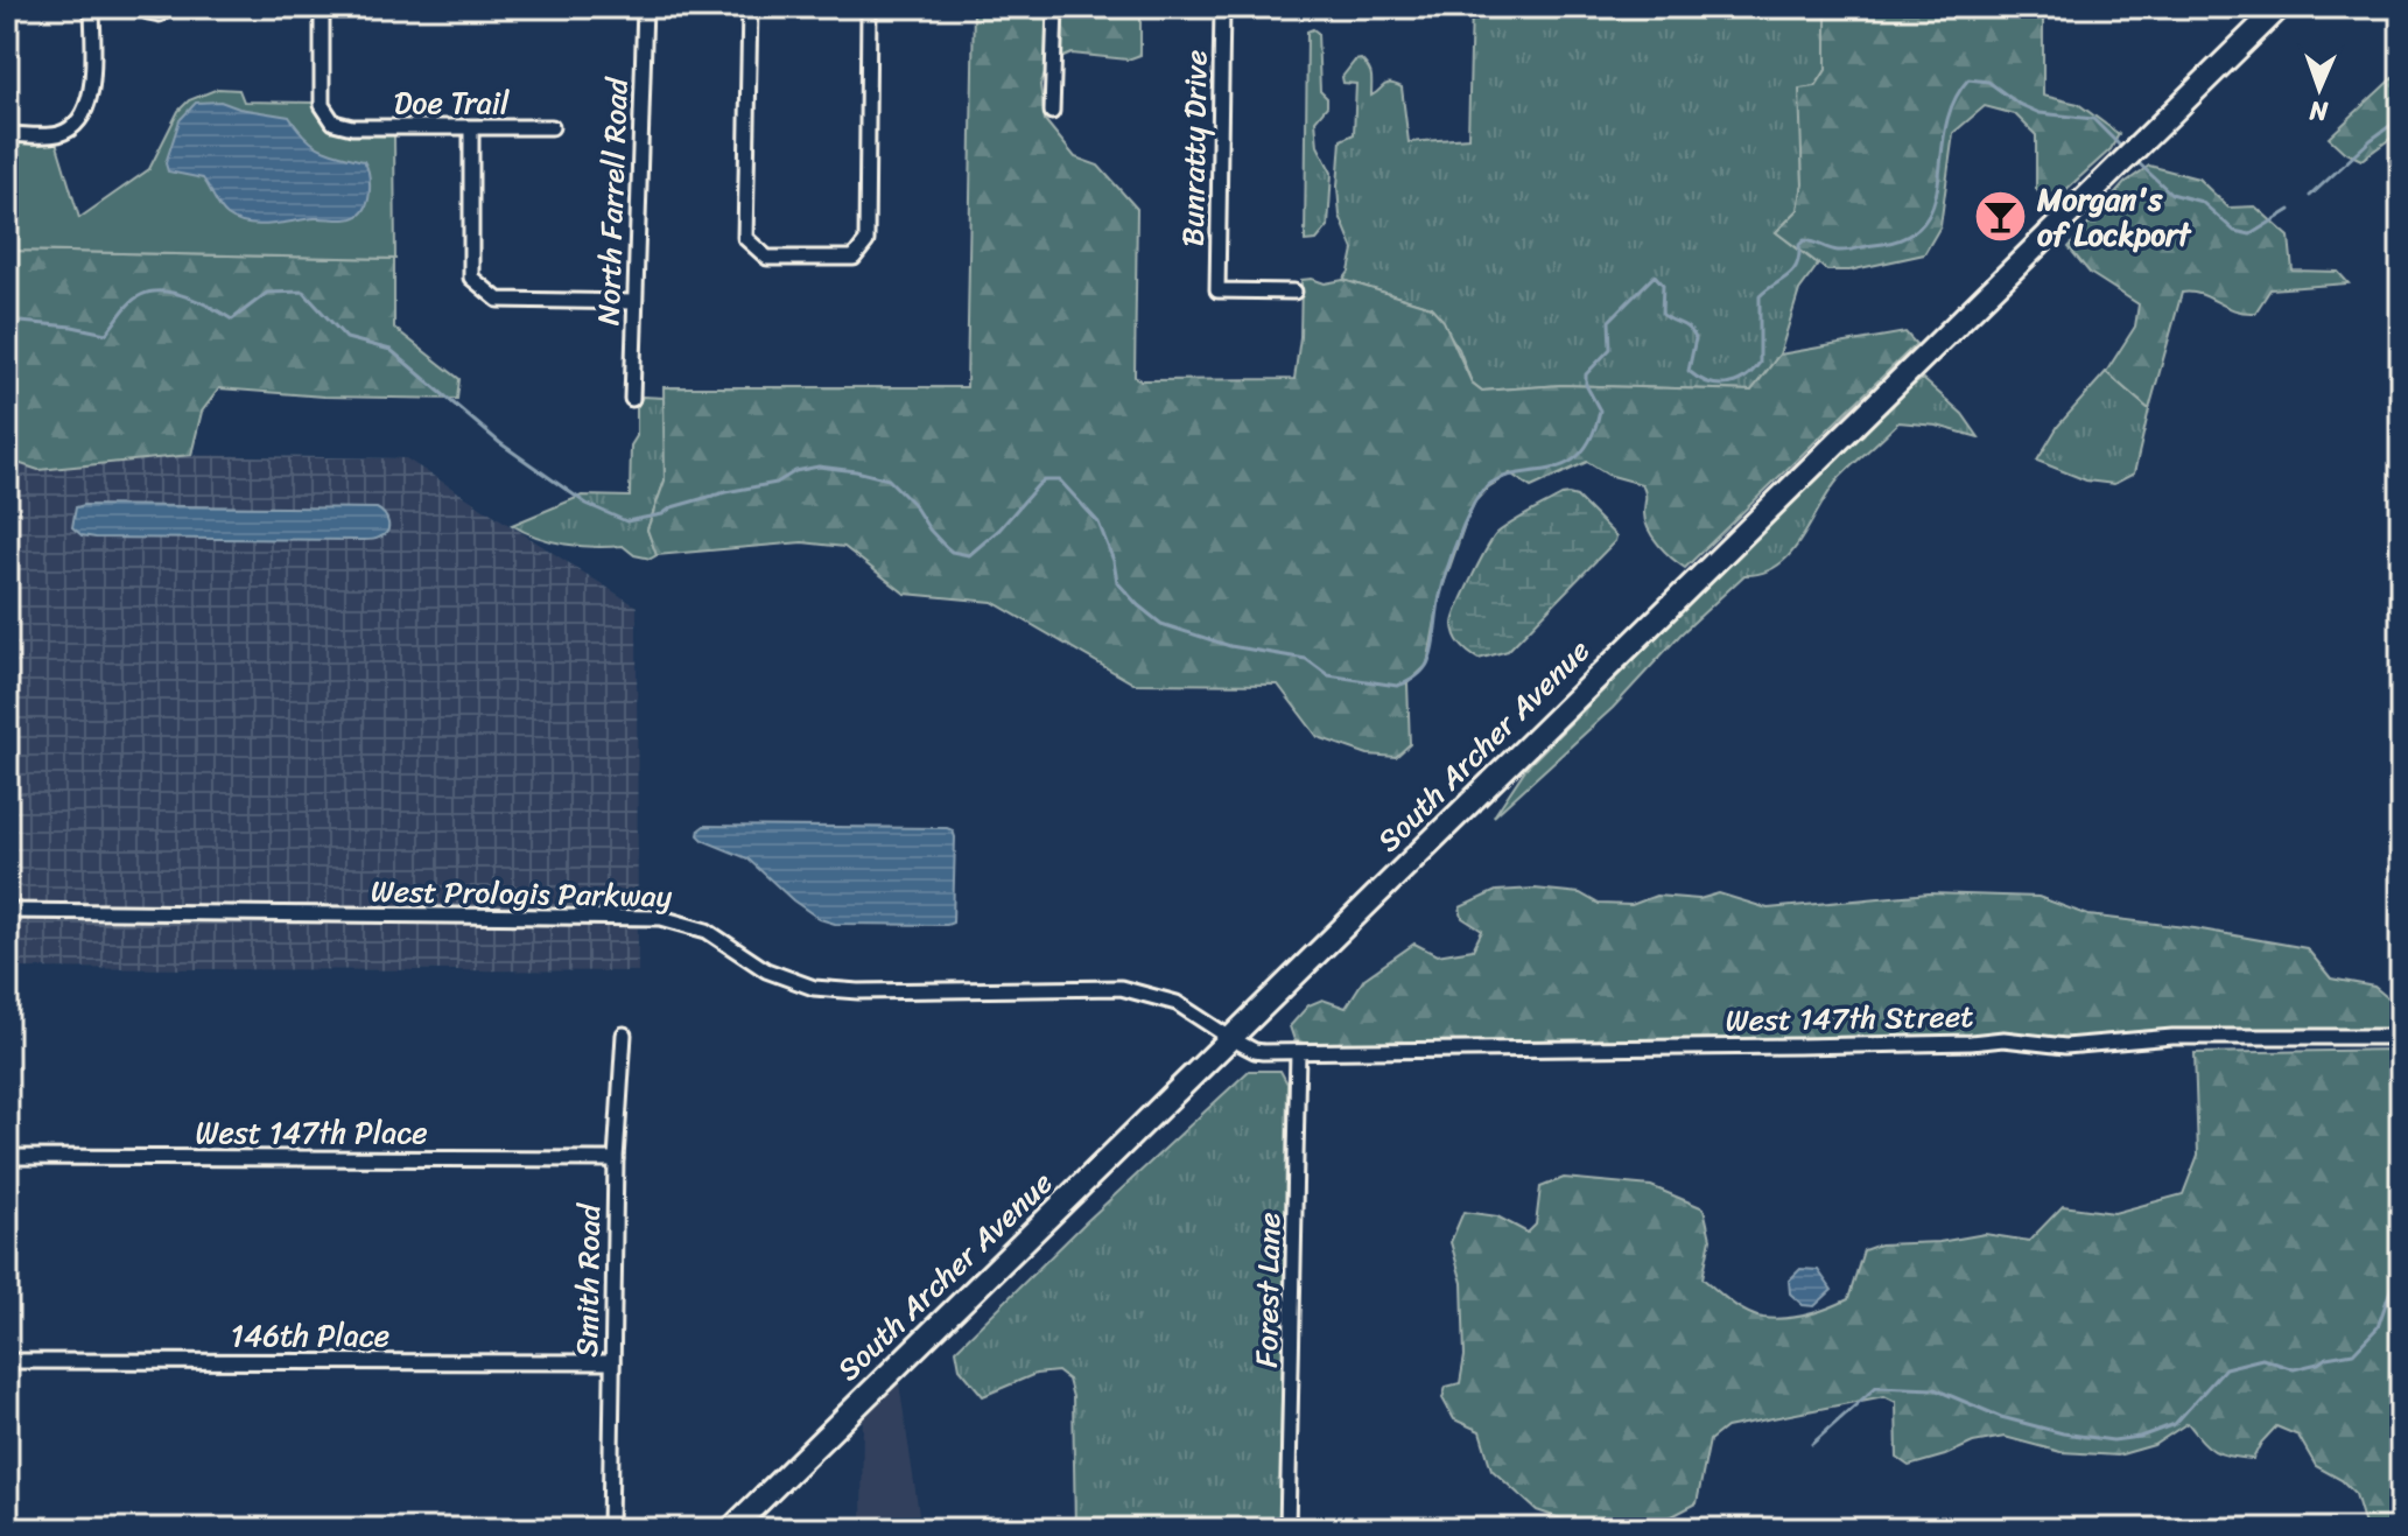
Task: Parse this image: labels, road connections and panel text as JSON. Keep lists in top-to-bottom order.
{
  "streets": {
    "main road": ["South Archer Avenue"],
    "street": [
      "Doe Trail",
      "Bunratty Drive",
      "North Farrell Road",
      "West Prologis Parkway",
      "West 147th Street",
      "West 147th Place",
      "Smith Road",
      "Forest Lane",
      "146th Place"
    ]
  },
  "crossings": [
    ["South Archer Avenue", "West Prologis Parkway"],
    ["West Prologis Parkway", "West 147th Street"],
    ["West Prologis Parkway", "Forest Lane"],
    ["West 147th Street", "Forest Lane"],
    ["West 147th Place", "Smith Road"],
    ["Smith Road", "146th Place"]
  ],
  "places": {
    "bar": ["Morgan's of Lockport"]
  },
  "north": "bottom"
}
